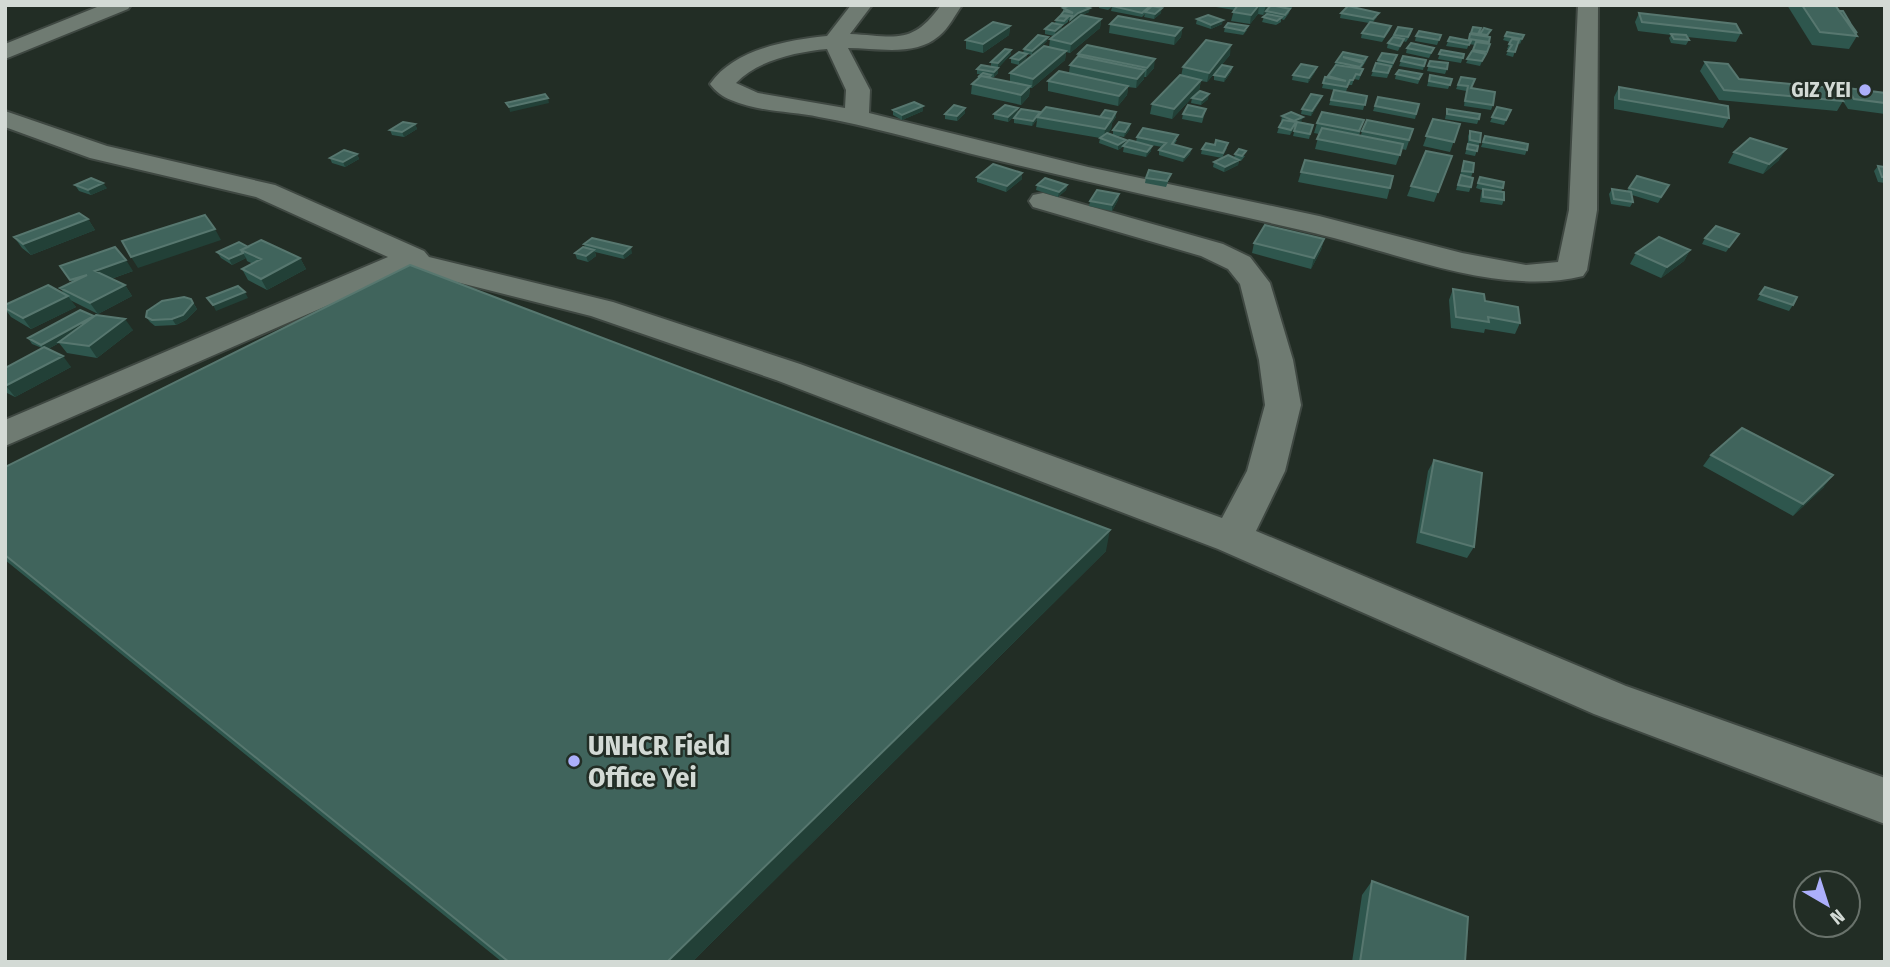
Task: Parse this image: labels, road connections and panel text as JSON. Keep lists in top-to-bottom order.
{
  "places": ["GIZ YEI", "UNHCR Field Office Yei"],
  "north": "bottom right"
}
